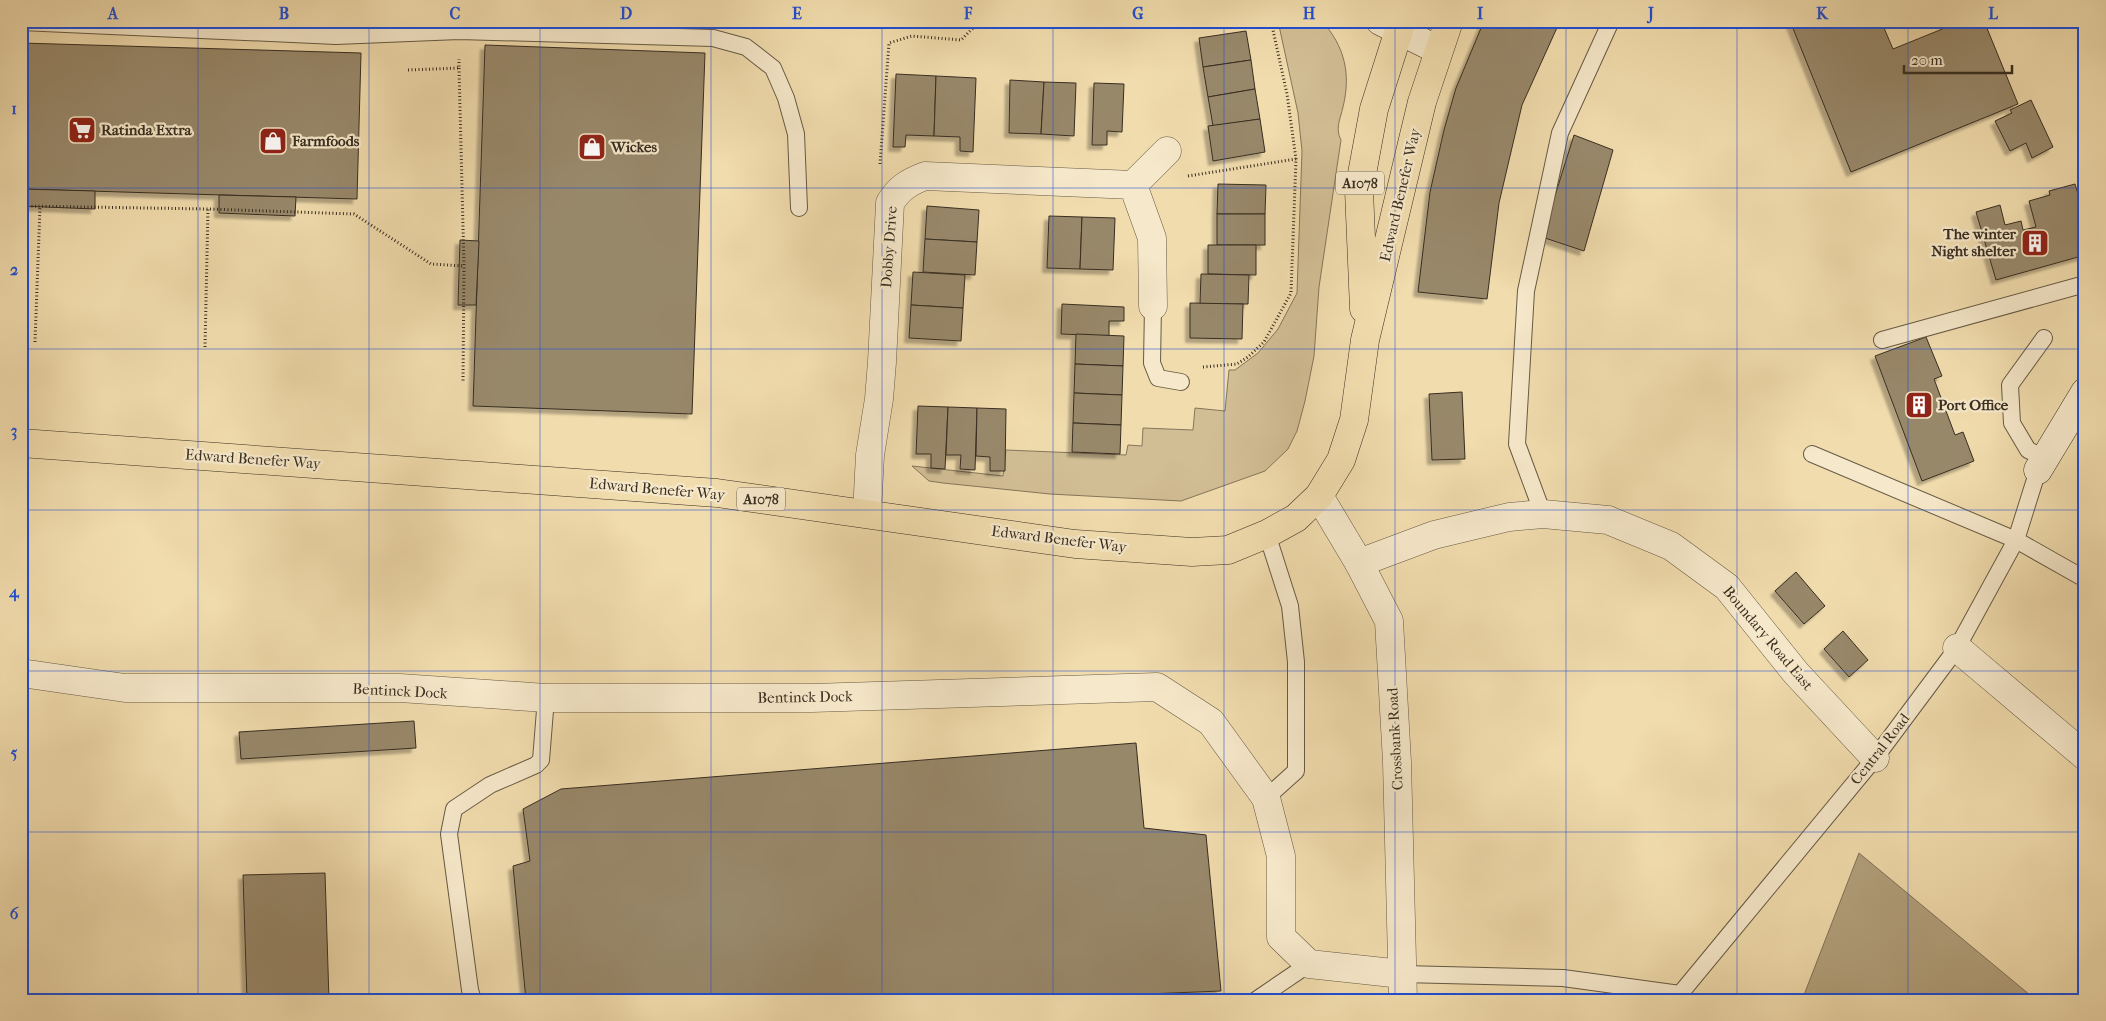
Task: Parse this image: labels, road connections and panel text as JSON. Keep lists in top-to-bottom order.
{
  "streets": {
    "main road": ["A1078", "Edward Benefer Way"],
    "street": [
      "Dobby Drive",
      "Boundary Road East",
      "Bentinck Dock",
      "Crossbank Road"
    ],
    "lane": ["Central Road"]
  },
  "crossings": [
    ["A1078", "Edward Benefer Way"],
    ["Edward Benefer Way", "Dobby Drive"],
    ["Edward Benefer Way", "Crossbank Road"],
    ["Boundary Road East", "Crossbank Road"],
    ["Boundary Road East", "Central Road"]
  ],
  "places": {
    "supermarket": ["Ratinda Extra"],
    "shop": ["Farmfoods", "Wickes"],
    "building": ["The winter Night shelter", "Port Office"]
  },
  "scale_bar": "20 m",
  "grid": {
    "columns": [
      "A",
      "B",
      "C",
      "D",
      "E",
      "F",
      "G",
      "H",
      "I",
      "J",
      "K",
      "L"
    ],
    "rows": [
      "1",
      "2",
      "3",
      "4",
      "5",
      "6"
    ]
  }
}
